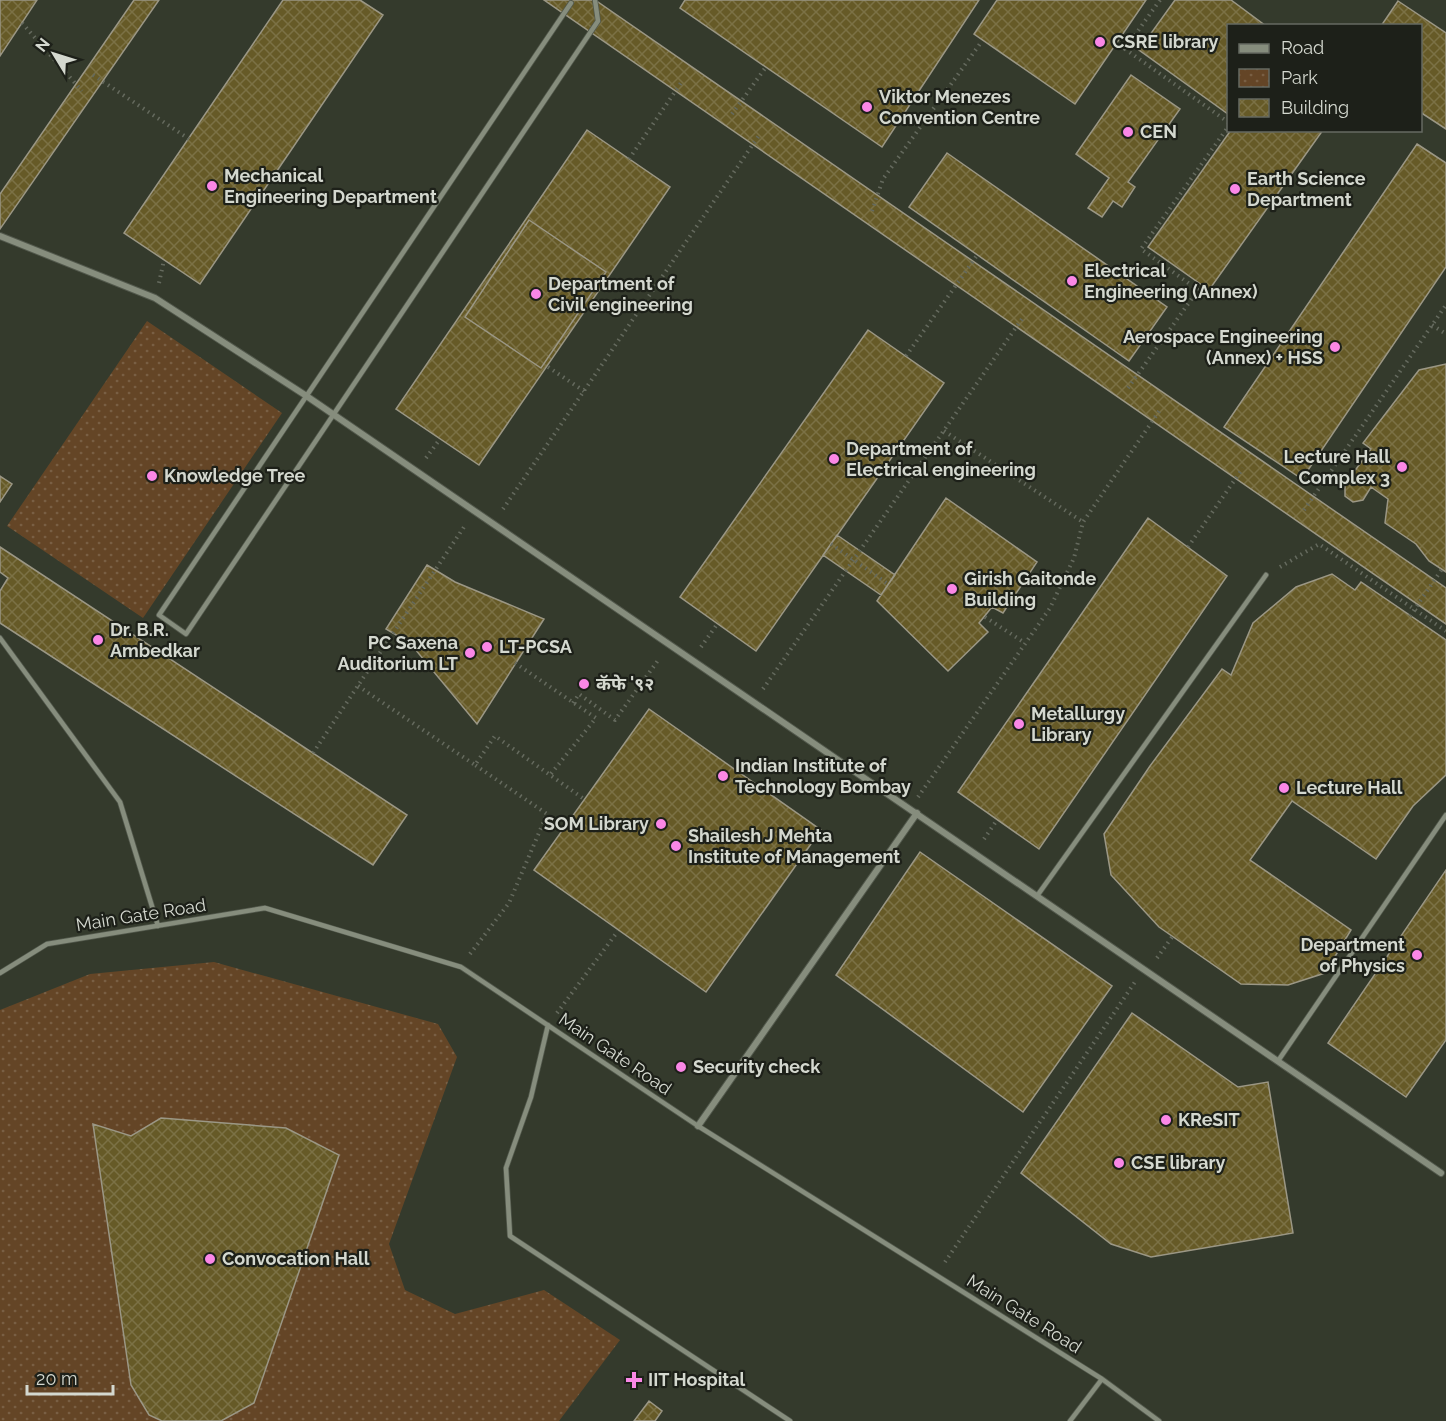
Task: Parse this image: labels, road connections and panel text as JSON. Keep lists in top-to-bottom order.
{
  "streets": {
    "lane": ["Main Gate Road"]
  },
  "places": {
    "other": [
      "CSRE library",
      "Viktor Menezes Convention Centre",
      "CEN",
      "Mechanical Engineering Department",
      "Earth Science Department",
      "Electrical Engineering (Annex)",
      "Department of Civil engineering",
      "Aerospace Engineering (Annex) + HSS",
      "Department of Electrical engineering",
      "Lecture Hall Complex 3",
      "Knowledge Tree",
      "Girish Gaitonde Building",
      "Dr. B.R. Ambedkar",
      "LT-PCSA",
      "PC Saxena Auditorium LT",
      "कॅफे '९२",
      "Metallurgy Library",
      "Indian Institute of Technology Bombay",
      "Lecture Hall",
      "SOM Library",
      "Shailesh J Mehta Institute of Management",
      "Department of Physics",
      "Security check",
      "KReSIT",
      "CSE library",
      "Convocation Hall"
    ],
    "health": ["IIT Hospital"]
  },
  "legend": ["Road", "Park", "Building"],
  "scale_bar": "20 m",
  "north": "top left"
}
